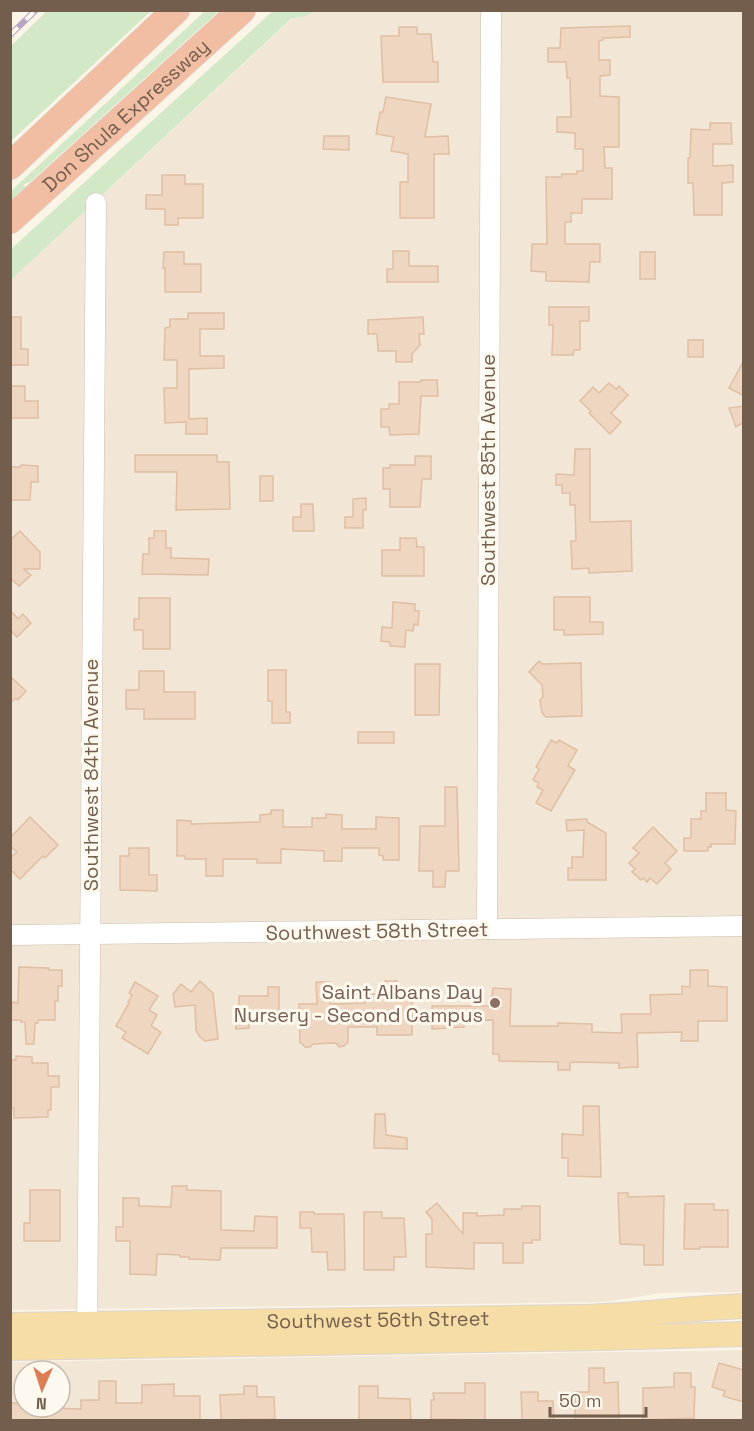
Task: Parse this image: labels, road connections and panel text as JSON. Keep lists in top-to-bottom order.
{
  "streets": {
    "highway": ["Don Shula Expressway"],
    "main road": ["Southwest 56th Street"],
    "street": ["Southwest 85th Avenue", "Southwest 84th Avenue", "Southwest 58th Street"]
  },
  "crossings": [
    ["Southwest 85th Avenue", "Southwest 58th Street"],
    ["Southwest 84th Avenue", "Southwest 58th Street"],
    ["Southwest 84th Avenue", "Southwest 56th Street"]
  ],
  "places": ["Saint Albans Day Nursery - Second Campus"],
  "scale_bar": "50 m",
  "north": "bottom"
}
